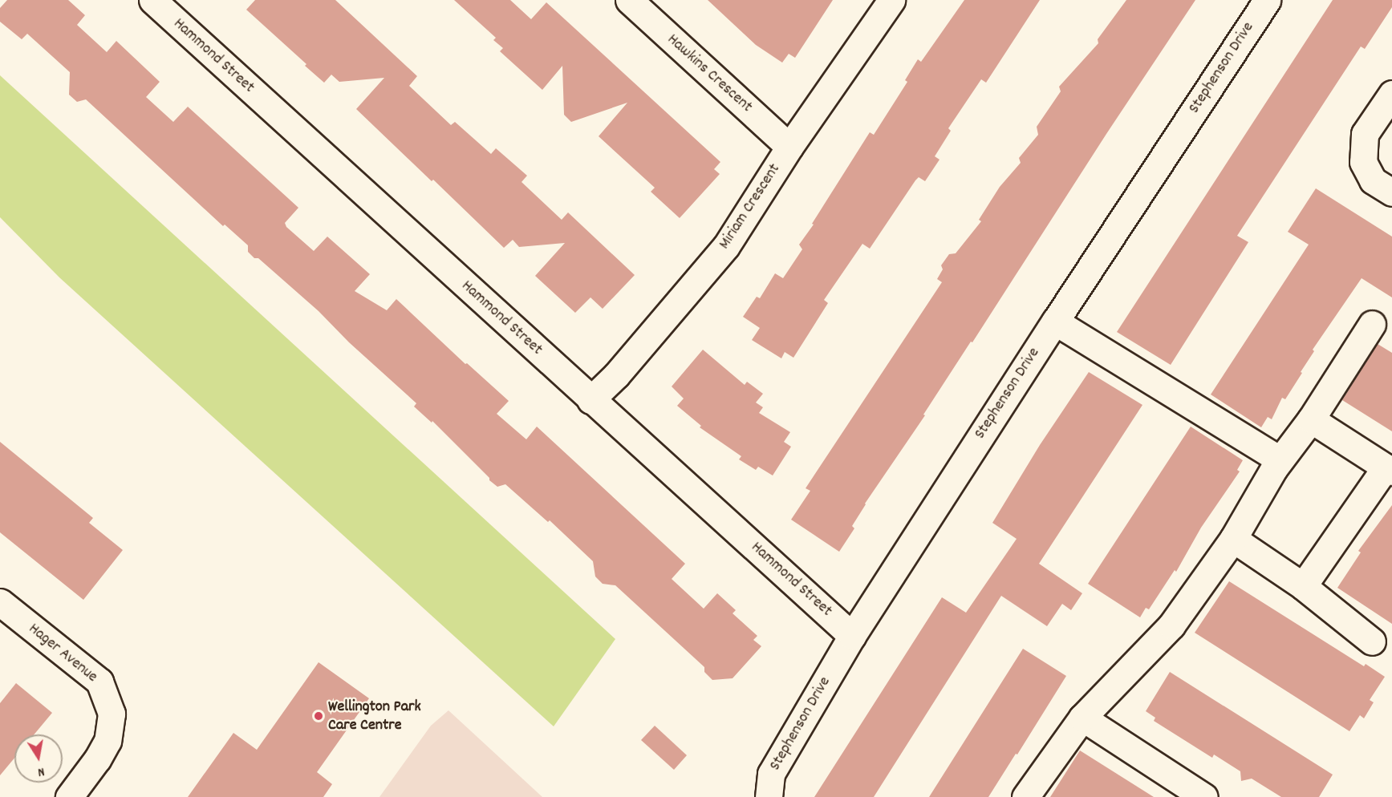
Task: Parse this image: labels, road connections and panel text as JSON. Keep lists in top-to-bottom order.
{
  "streets": {
    "street": [
      "Hammond Street",
      "Stephenson Drive",
      "Hawkins Crescent",
      "Miriam Crescent",
      "Hager Avenue"
    ]
  },
  "crossings": [
    ["Hammond Street", "Stephenson Drive"],
    ["Hammond Street", "Miriam Crescent"],
    ["Hawkins Crescent", "Miriam Crescent"]
  ],
  "places": ["Wellington Park Care Centre"],
  "north": "bottom"
}
